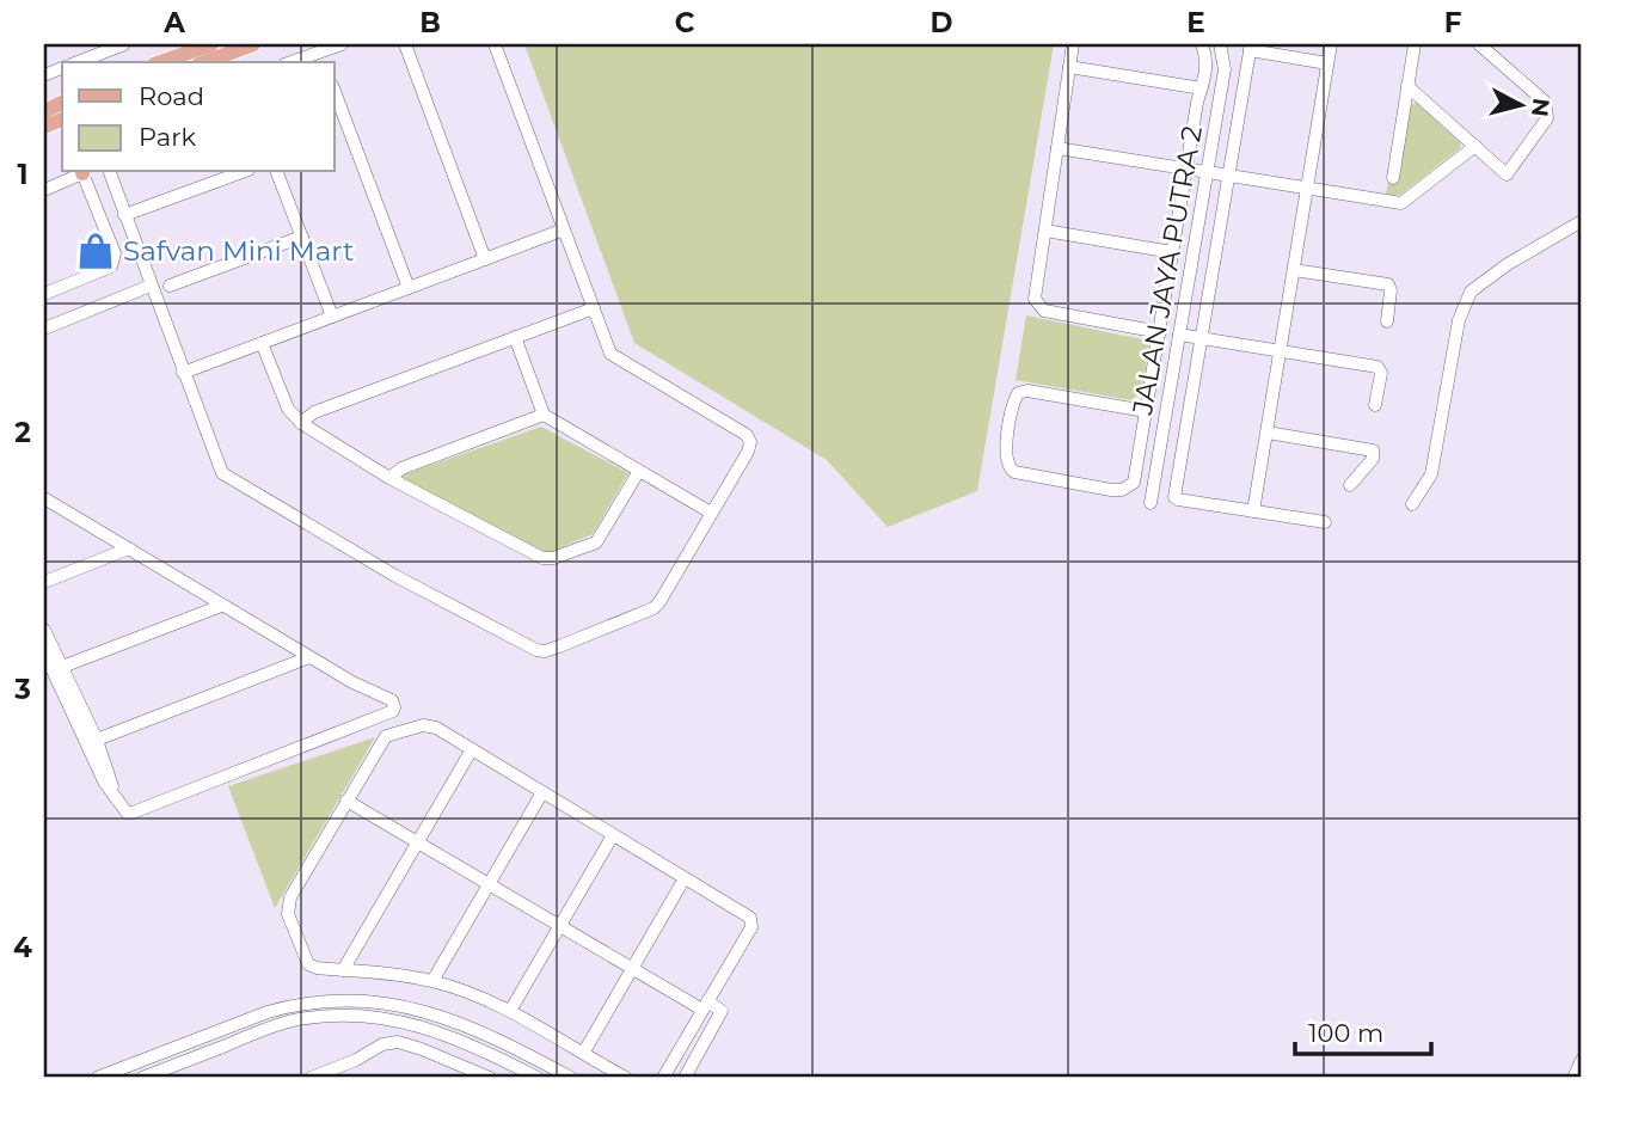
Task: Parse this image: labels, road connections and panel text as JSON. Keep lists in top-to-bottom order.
{
  "streets": {
    "street": ["JALAN JAYA PUTRA 2"]
  },
  "places": {
    "shop": ["Safvan Mini Mart"]
  },
  "legend": ["Road", "Park"],
  "scale_bar": "100 m",
  "north": "right",
  "grid": {
    "columns": [
      "A",
      "B",
      "C",
      "D",
      "E",
      "F"
    ],
    "rows": [
      "1",
      "2",
      "3",
      "4"
    ]
  }
}
